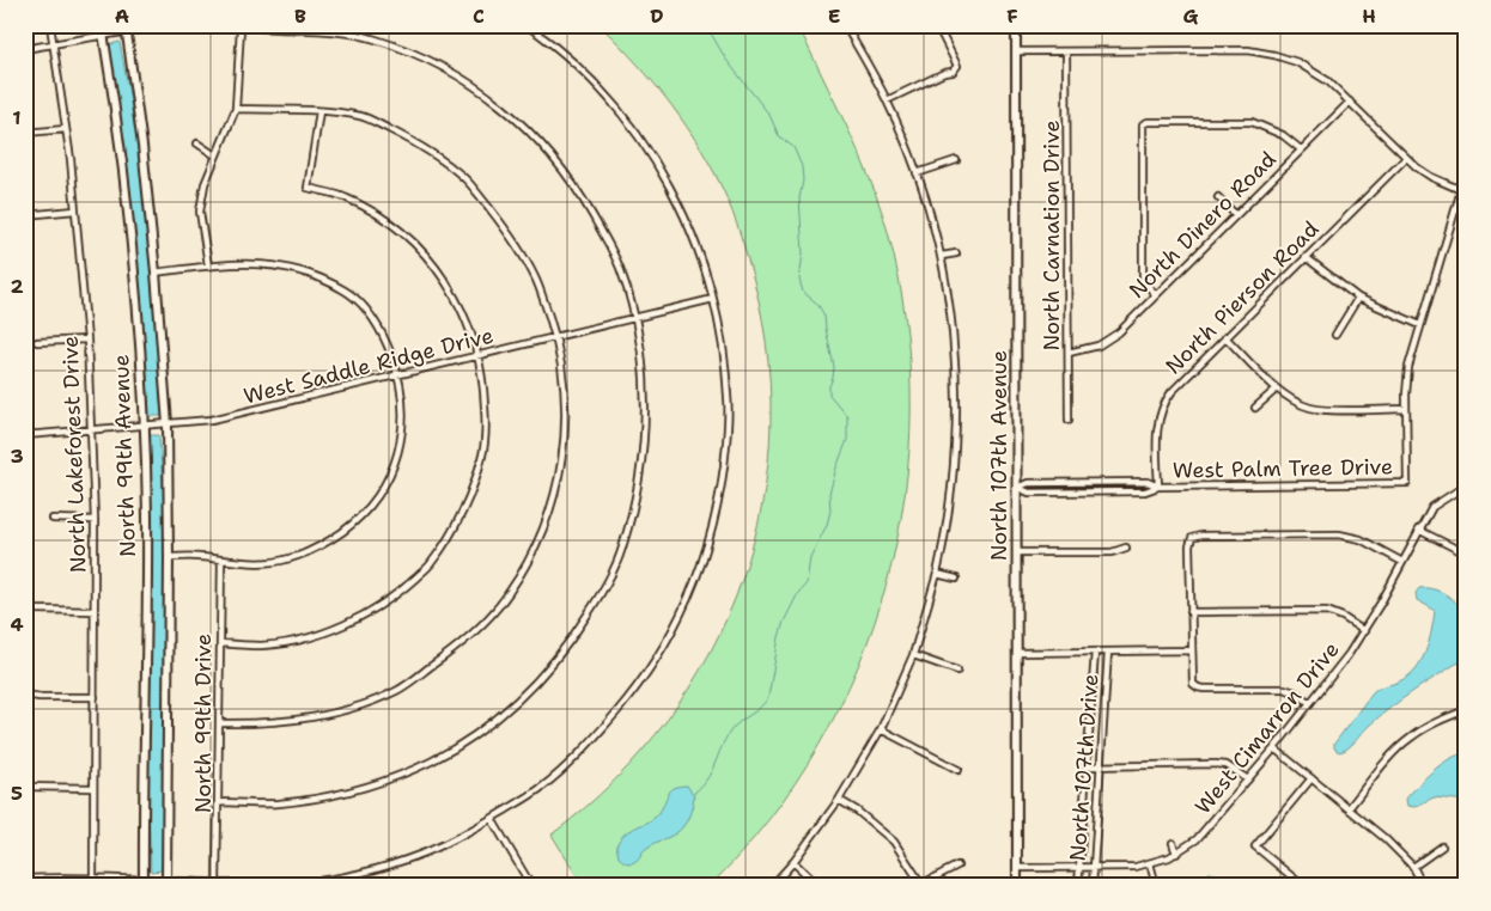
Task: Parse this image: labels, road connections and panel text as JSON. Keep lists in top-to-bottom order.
{
  "streets": {
    "main road": ["North 99th Avenue", "North 107th Avenue"],
    "street": [
      "North Dinero Road",
      "North Carnation Drive",
      "North Pierson Road",
      "West Saddle Ridge Drive",
      "North Lakeforest Drive",
      "West Palm Tree Drive",
      "North 99th Drive",
      "West Cimarron Drive",
      "North 107th Drive"
    ]
  },
  "crossings": [
    ["North Dinero Road", "North Carnation Drive"],
    ["North Pierson Road", "West Palm Tree Drive"],
    ["West Saddle Ridge Drive", "North Lakeforest Drive"],
    ["West Saddle Ridge Drive", "North 99th Avenue"],
    ["North 107th Avenue", "West Palm Tree Drive"],
    ["North 107th Avenue", "West Cimarron Drive"],
    ["West Cimarron Drive", "North 107th Drive"]
  ],
  "grid": {
    "columns": [
      "A",
      "B",
      "C",
      "D",
      "E",
      "F",
      "G",
      "H"
    ],
    "rows": [
      "1",
      "2",
      "3",
      "4",
      "5"
    ]
  }
}
